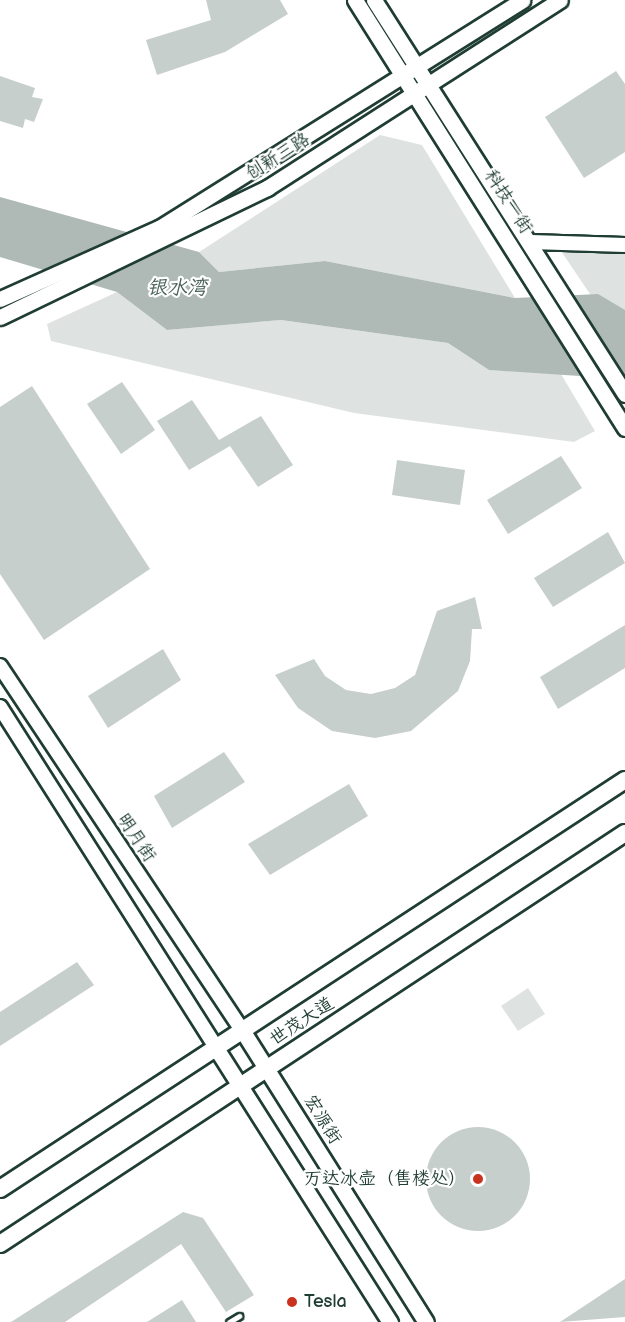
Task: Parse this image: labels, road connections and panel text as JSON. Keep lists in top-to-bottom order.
{
  "streets": {
    "main road": [
      "创新三路",
      "科技一街",
      "世茂大道",
      "宏源街"
    ],
    "street": ["明月街"]
  },
  "crossings": [
    ["创新三路", "科技一街"],
    ["明月街", "世茂大道"],
    ["明月街", "宏源街"],
    ["世茂大道", "宏源街"]
  ],
  "water": ["银水湾"],
  "places": ["万达冰壶（售楼处）", "Tesla"]
}
